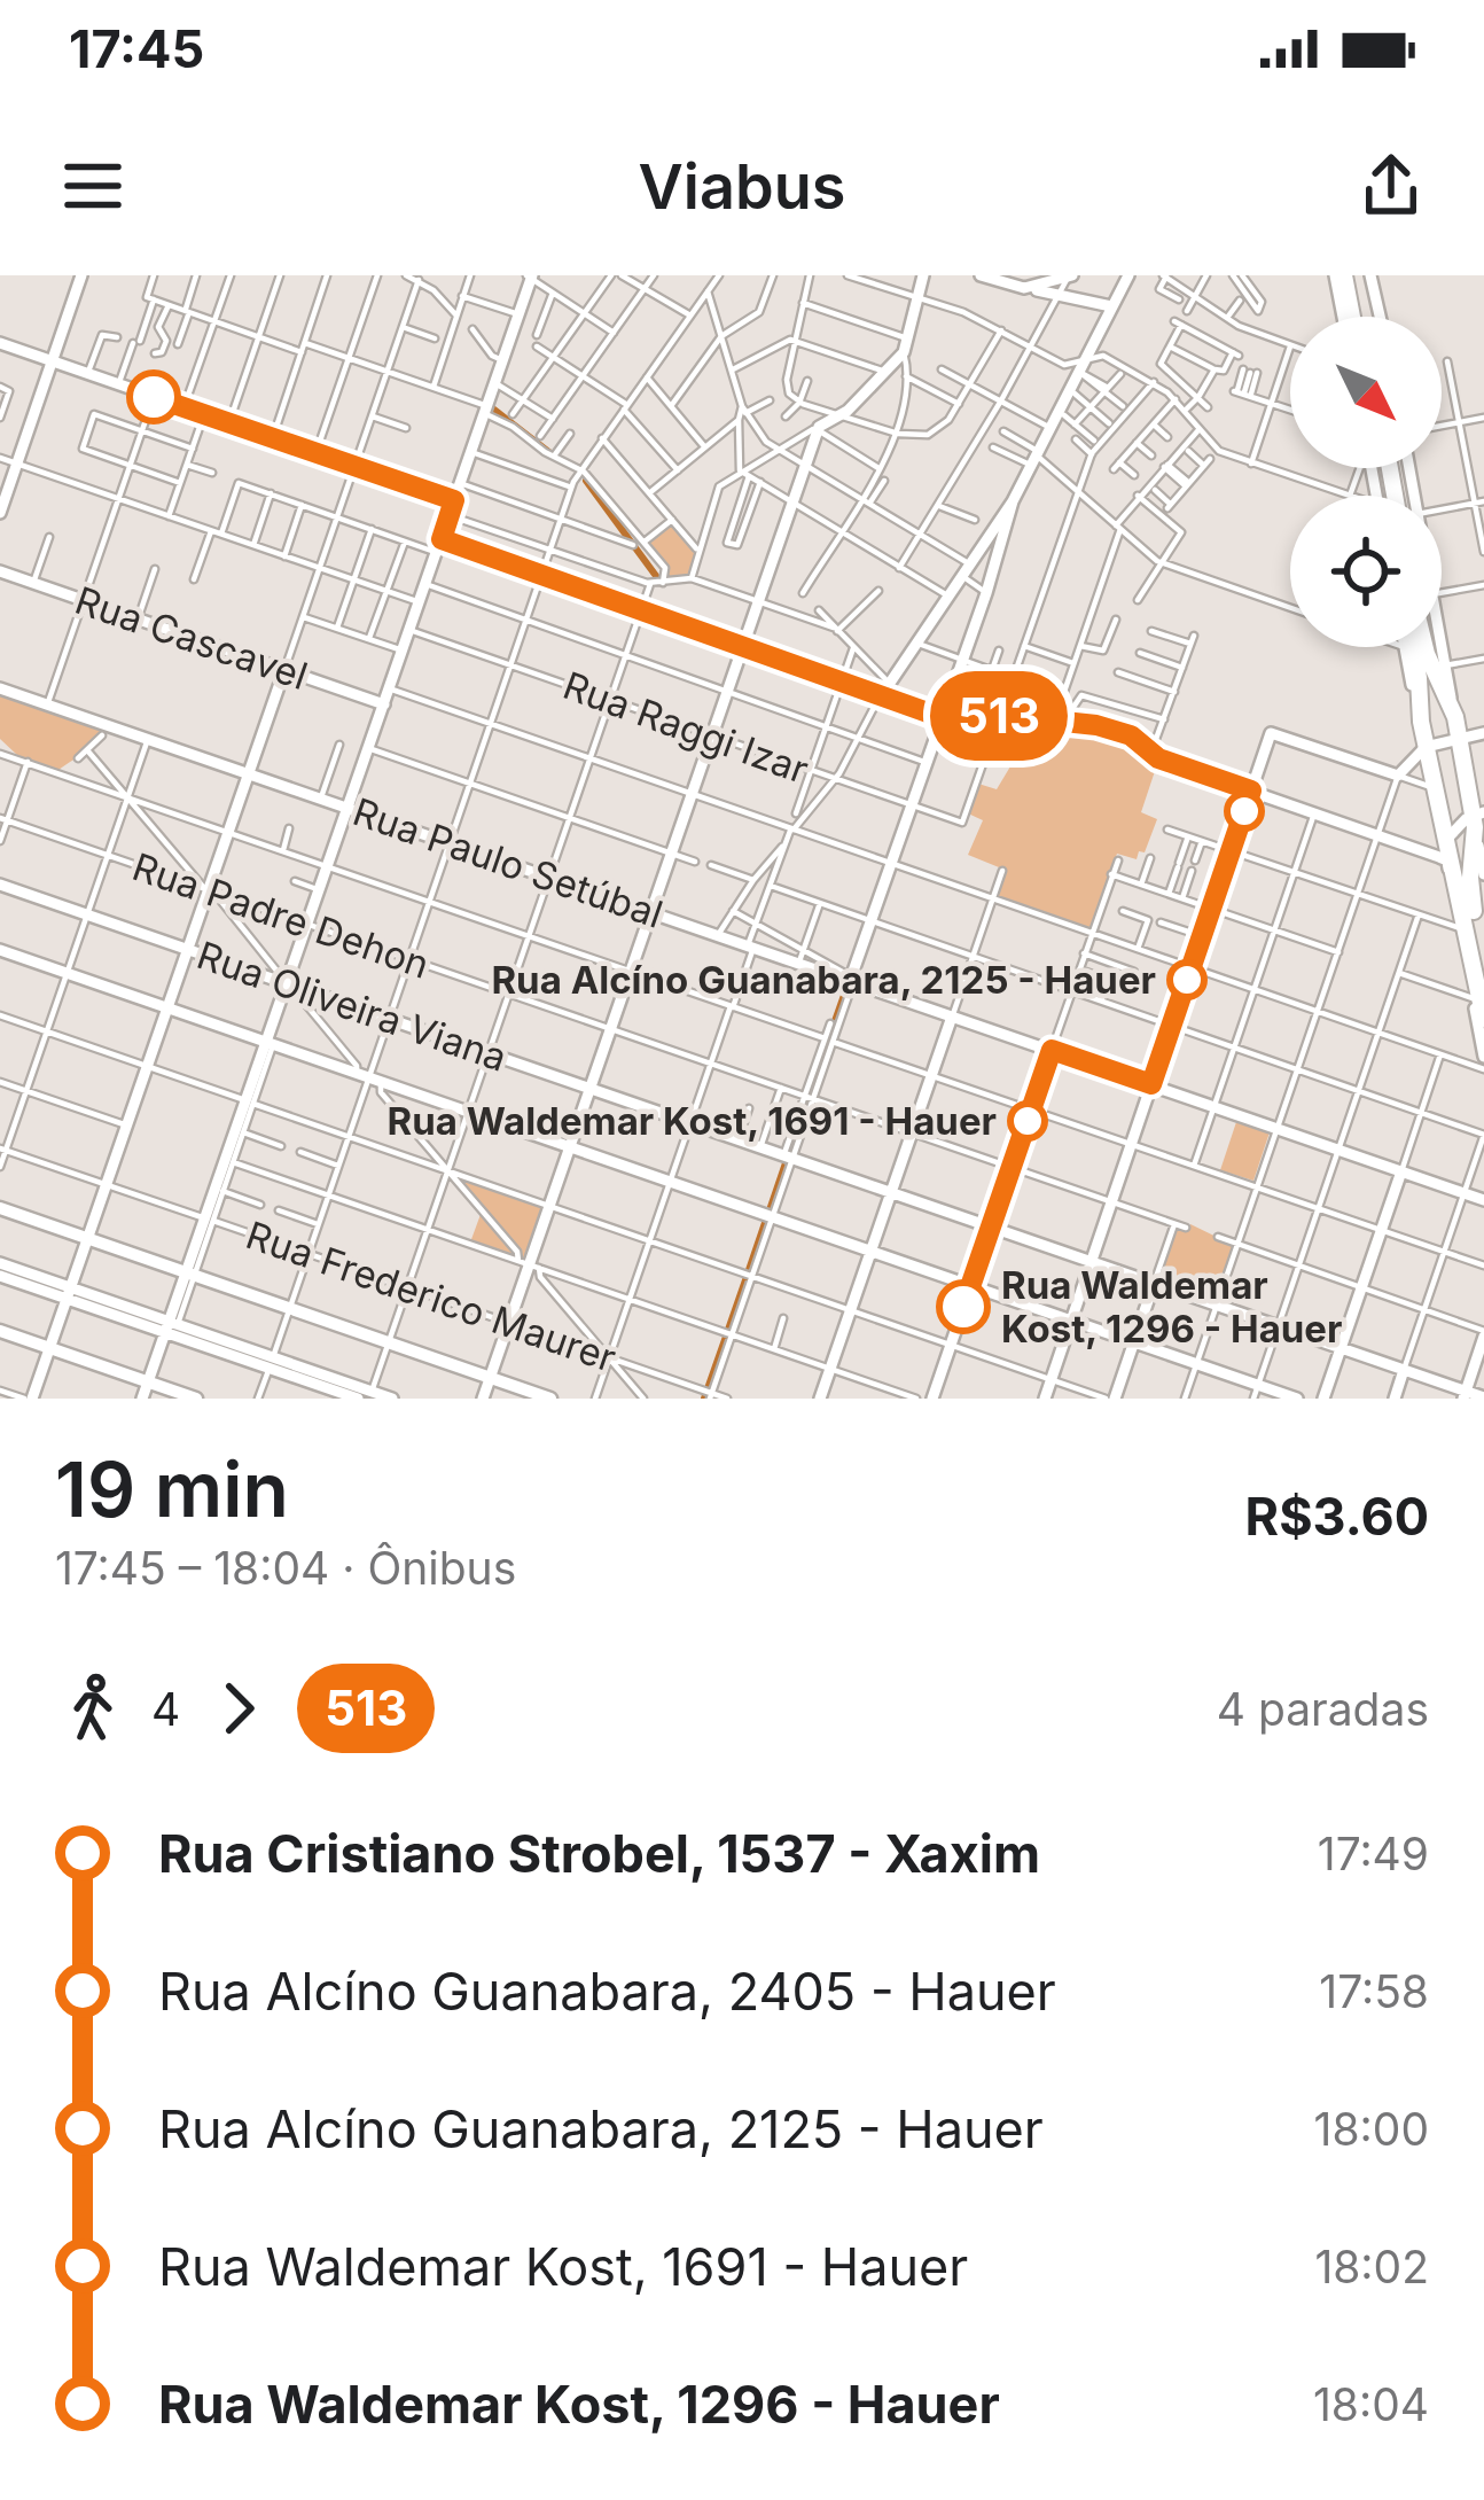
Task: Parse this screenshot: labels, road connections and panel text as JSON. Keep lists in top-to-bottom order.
{
  "streets": {
    "main road": ["Rua Cascavel", "Rua Paulo Setúbal", "Rua Oliveira Viana"],
    "street": ["Rua Raggi Izar", "Rua Padre Dehon", "Rua Frederico Maurer"]
  },
  "places": ["Rua Alcíno Guanabara, 2125 - Hauer", "Rua Waldemar Kost, 1691 - Hauer", "Rua Waldemar Kost, 1296 - Hauer"],
  "lines": ["bus line 513"],
  "north": "bottom right",
  "page": {
    "status": "17:45",
    "header": "Viabus",
    "on_map": "513",
    "heading": ["19 min", "17:45 – 18:04 · Ônibus", "R$3.60"],
    "legs": ["4", "513", "4 paradas"],
    "list": [
      {
        "name": "Rua Cristiano Strobel, 1537 - Xaxim",
        "value": "17:49"
      },
      {
        "name": "Rua Alcíno Guanabara, 2405 - Hauer",
        "value": "17:58"
      },
      {
        "name": "Rua Alcíno Guanabara, 2125 - Hauer",
        "value": "18:00"
      },
      {
        "name": "Rua Waldemar Kost, 1691 - Hauer",
        "value": "18:02"
      },
      {
        "name": "Rua Waldemar Kost, 1296 - Hauer",
        "value": "18:04"
      }
    ]
  }
}
